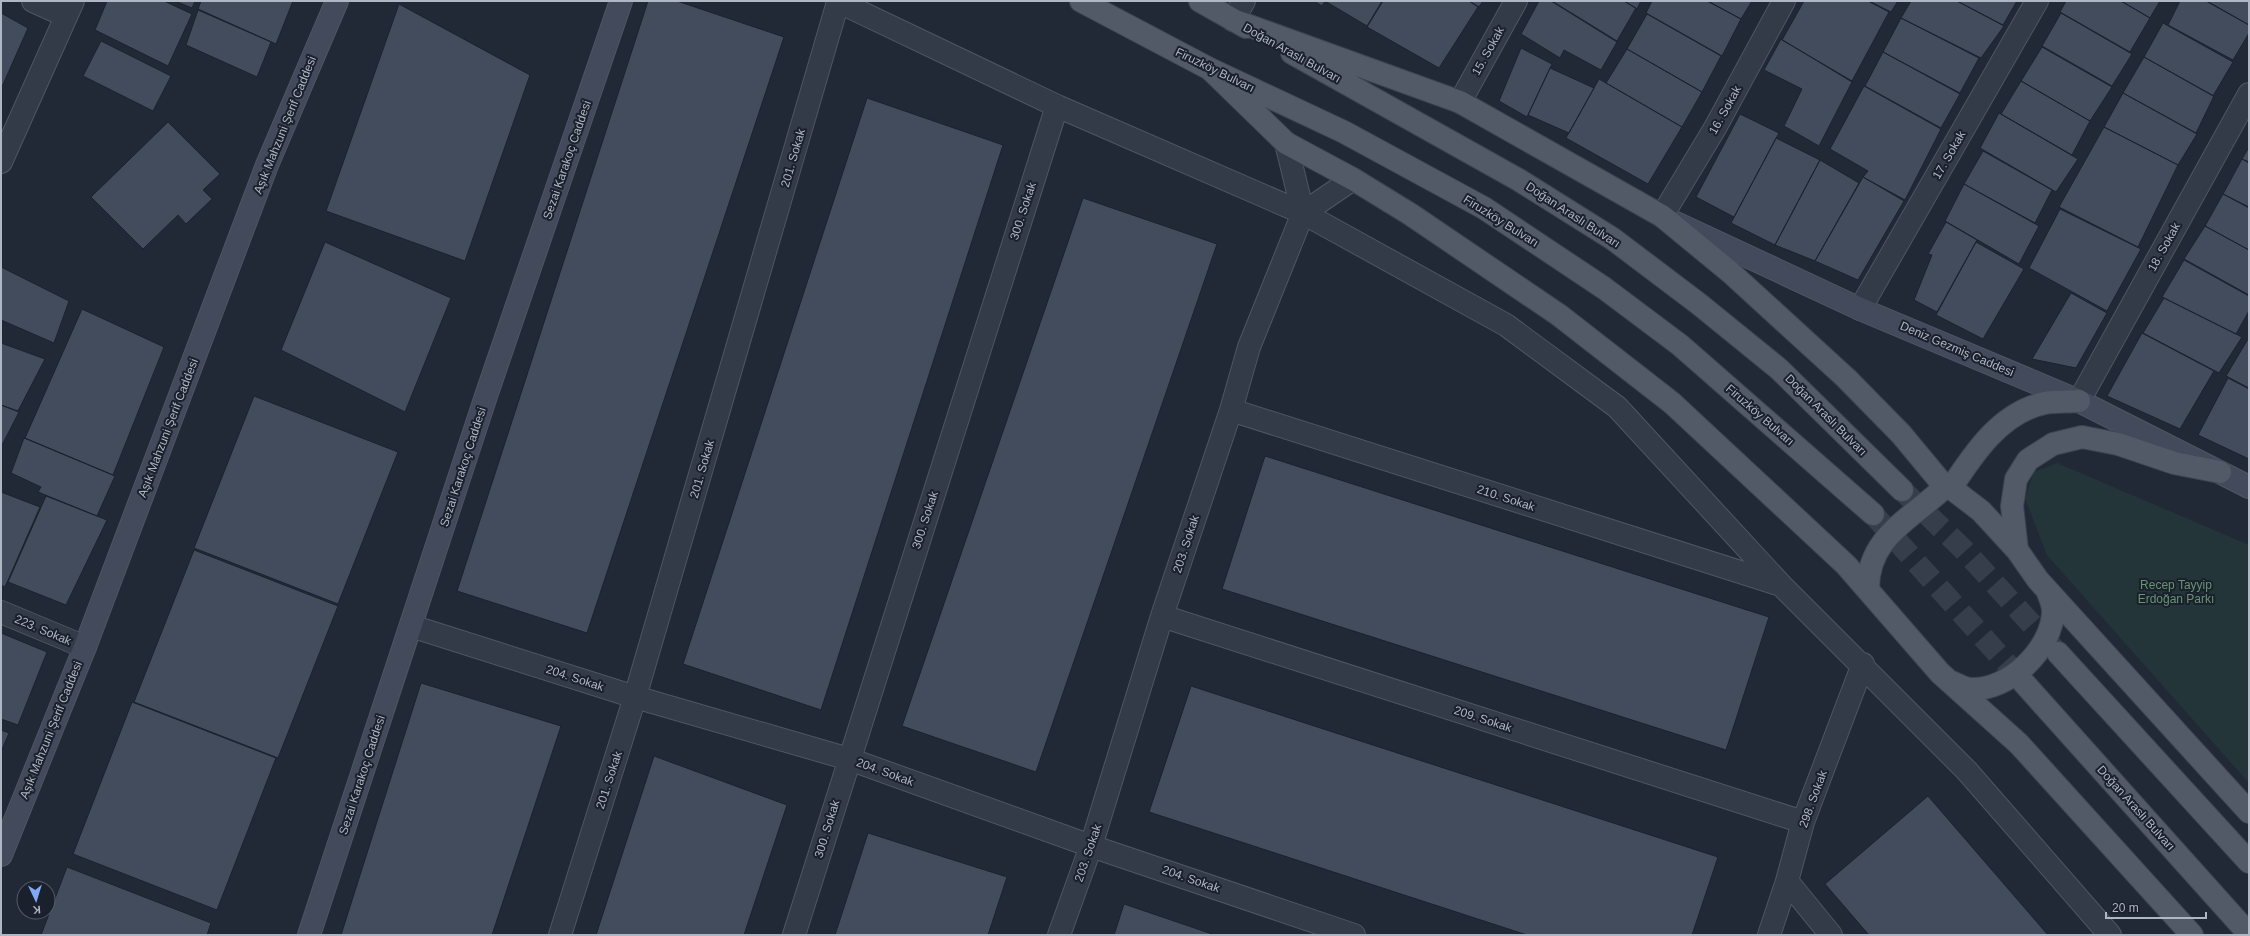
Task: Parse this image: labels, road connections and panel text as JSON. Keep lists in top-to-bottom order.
{
  "streets": {
    "main road": ["Doğan Araslı Bulvarı", "Firuzköy Bulvarı"],
    "street": [
      "15. Sokak",
      "16. Sokak",
      "Aşık Mahzuni Şerif Caddesi",
      "17. Sokak",
      "201. Sokak",
      "Sezai Karakoç Caddesi",
      "300. Sokak",
      "18. Sokak",
      "Deniz Gezmiş Caddesi",
      "210. Sokak",
      "203. Sokak",
      "223. Sokak",
      "204. Sokak",
      "209. Sokak",
      "298. Sokak"
    ]
  },
  "crossings": [
    ["16. Sokak", "Deniz Gezmiş Caddesi"],
    ["Aşık Mahzuni Şerif Caddesi", "223. Sokak"],
    ["17. Sokak", "Deniz Gezmiş Caddesi"],
    ["201. Sokak", "204. Sokak"],
    ["Sezai Karakoç Caddesi", "204. Sokak"],
    ["300. Sokak", "204. Sokak"],
    ["18. Sokak", "Deniz Gezmiş Caddesi"],
    ["210. Sokak", "203. Sokak"],
    ["203. Sokak", "204. Sokak"],
    ["203. Sokak", "209. Sokak"],
    ["209. Sokak", "298. Sokak"]
  ],
  "parks": ["Recep Tayyip Erdoğan Parkı"],
  "scale_bar": "20 m",
  "north": "bottom"
}
